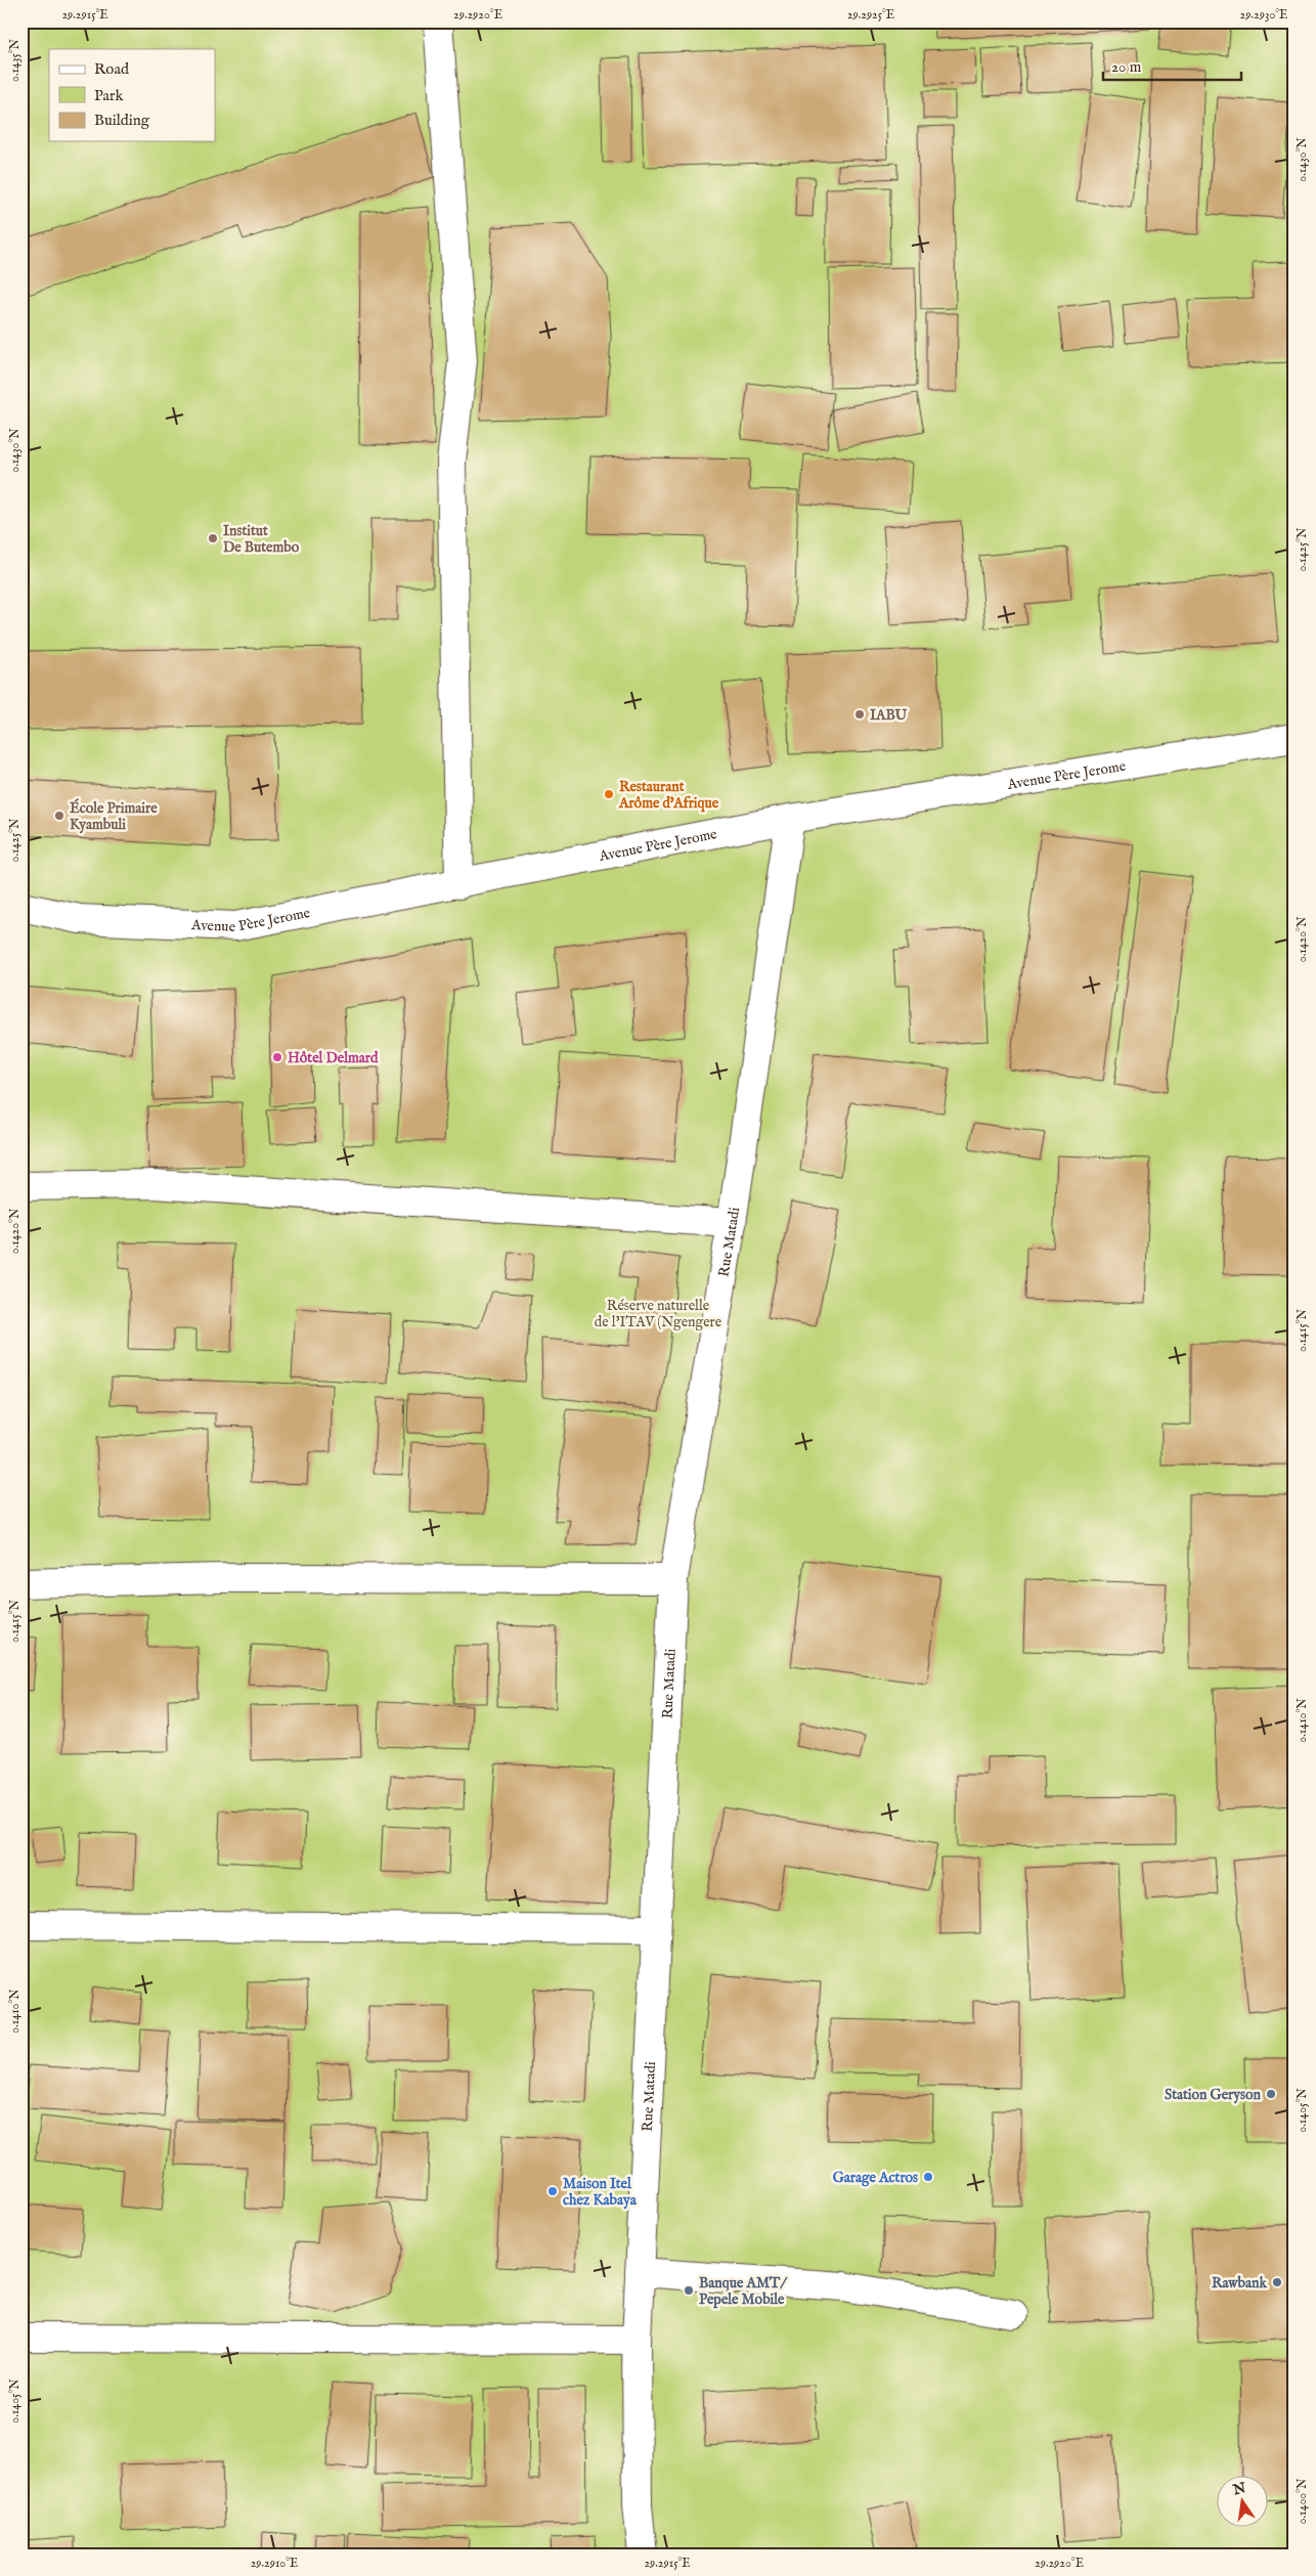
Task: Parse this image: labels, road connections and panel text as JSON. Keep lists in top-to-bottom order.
{
  "streets": {
    "street": ["Avenue Père Jerome", "Rue Matadi"]
  },
  "crossings": [
    ["Avenue Père Jerome", "Rue Matadi"]
  ],
  "parks": ["Réserve naturelle de l'ITAV (Ngengere"],
  "places": [
    "Institut De Butembo",
    "IABU",
    "Restaurant Arôme d'Afrique",
    "École Primaire Kyambuli",
    "Hôtel Delmard",
    "Station Geryson",
    "Garage Actros",
    "Maison Itel chez Kabaya",
    "Rawbank",
    "Banque AMT/ Pepele Mobile"
  ],
  "legend": ["Road", "Park", "Building"],
  "scale_bar": "20 m",
  "north": "top",
  "coordinates": [
    "29.2915°E",
    "29.2920°E",
    "29.2925°E",
    "29.2930°E",
    "0.1435°N",
    "0.1430°N",
    "0.1425°N",
    "0.1420°N",
    "0.1415°N",
    "0.1410°N",
    "0.1405°N",
    "0.1400°N",
    "29.2910°E"
  ]
}
